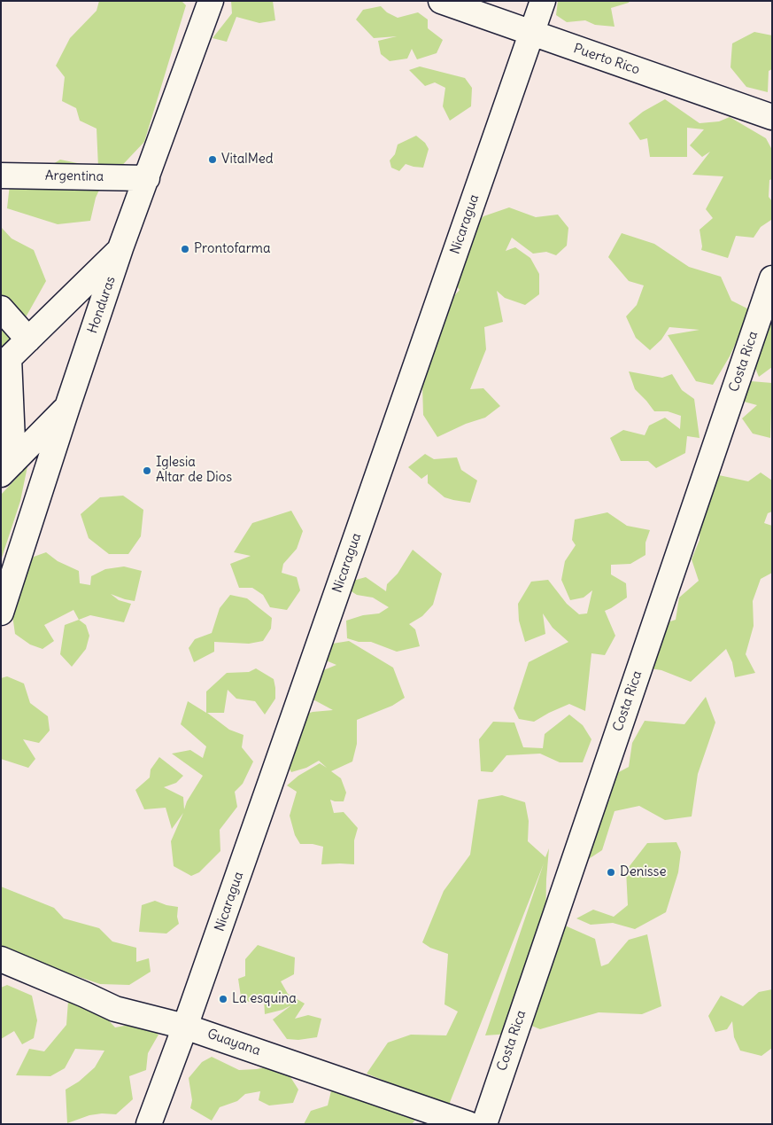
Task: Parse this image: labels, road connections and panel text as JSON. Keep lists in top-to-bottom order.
{
  "streets": {
    "street": [
      "Puerto Rico",
      "Argentina",
      "Nicaragua",
      "Honduras",
      "Costa Rica",
      "Guayana"
    ]
  },
  "crossings": [
    ["Puerto Rico", "Nicaragua"],
    ["Argentina", "Honduras"],
    ["Nicaragua", "Guayana"]
  ],
  "places": [
    "VitalMed",
    "Prontofarma",
    "Iglesia Altar de Dios",
    "Denisse",
    "La esquina"
  ]
}
